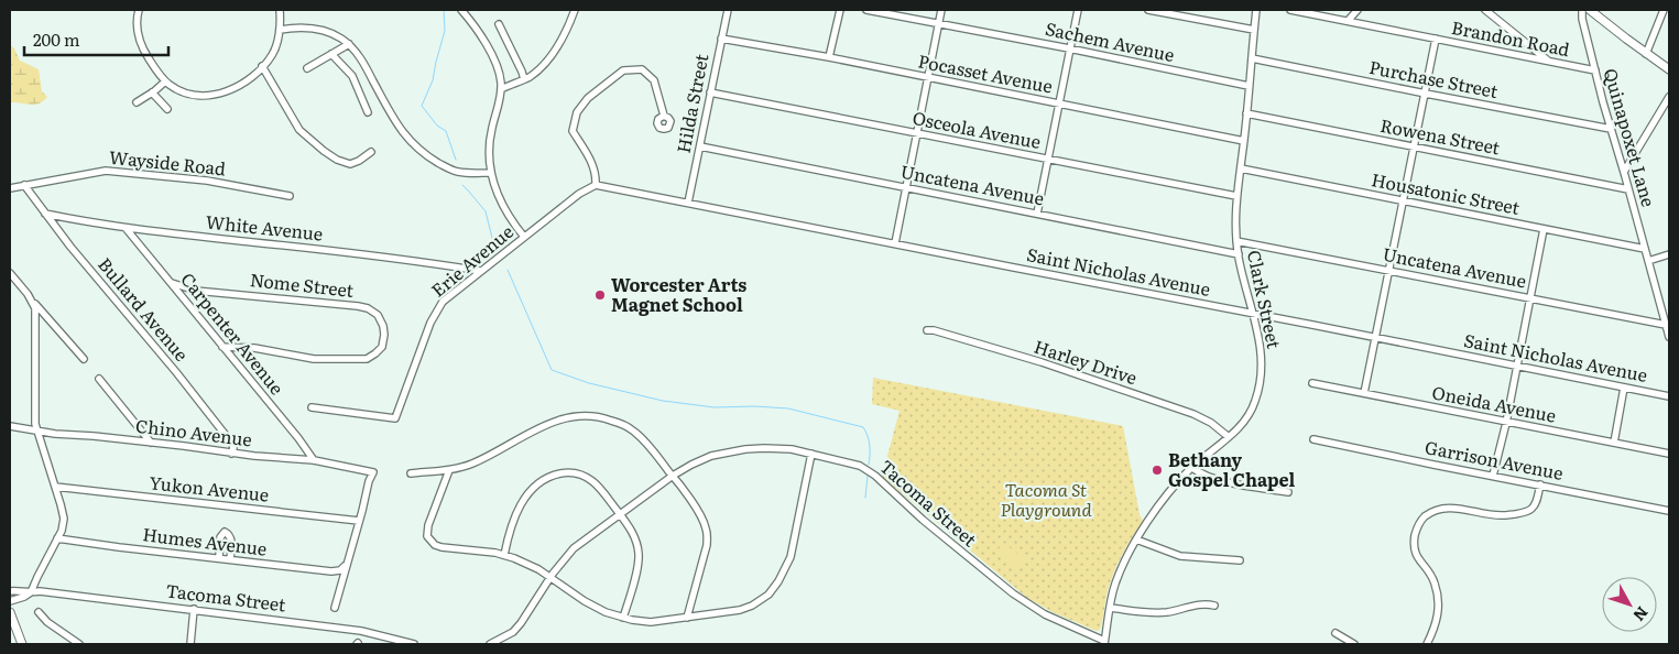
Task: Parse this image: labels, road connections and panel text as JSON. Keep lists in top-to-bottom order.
{
  "streets": {
    "street": [
      "Brandon Road",
      "Sachem Avenue",
      "Pocasset Avenue",
      "Purchase Street",
      "Hilda Street",
      "Osceola Avenue",
      "Rowena Street",
      "Quinapoxet Lane",
      "Wayside Road",
      "Uncatena Avenue",
      "Housatonic Street",
      "White Avenue",
      "Erie Avenue",
      "Saint Nicholas Avenue",
      "Nome Street",
      "Clark Street",
      "Bullard Avenue",
      "Carpenter Avenue",
      "Harley Drive",
      "Oneida Avenue",
      "Chino Avenue",
      "Garrison Avenue",
      "Yukon Avenue",
      "Tacoma Street",
      "Humes Avenue"
    ]
  },
  "crossings": [
    ["Brandon Road", "Quinapoxet Lane"],
    ["Sachem Avenue", "Clark Street"],
    ["Pocasset Avenue", "Hilda Street"],
    ["Pocasset Avenue", "Clark Street"],
    ["Purchase Street", "Quinapoxet Lane"],
    ["Purchase Street", "Clark Street"],
    ["Hilda Street", "Osceola Avenue"],
    ["Hilda Street", "Uncatena Avenue"],
    ["Hilda Street", "Saint Nicholas Avenue"],
    ["Osceola Avenue", "Clark Street"],
    ["Rowena Street", "Quinapoxet Lane"],
    ["Rowena Street", "Clark Street"],
    ["Quinapoxet Lane", "Uncatena Avenue"],
    ["Quinapoxet Lane", "Housatonic Street"],
    ["Wayside Road", "Bullard Avenue"],
    ["Uncatena Avenue", "Clark Street"],
    ["Housatonic Street", "Clark Street"],
    ["White Avenue", "Erie Avenue"],
    ["White Avenue", "Bullard Avenue"],
    ["White Avenue", "Carpenter Avenue"],
    ["Erie Avenue", "Saint Nicholas Avenue"],
    ["Saint Nicholas Avenue", "Clark Street"],
    ["Nome Street", "Carpenter Avenue"],
    ["Clark Street", "Harley Drive"],
    ["Clark Street", "Tacoma Street"],
    ["Bullard Avenue", "Chino Avenue"],
    ["Carpenter Avenue", "Chino Avenue"],
    ["Chino Avenue", "Yukon Avenue"]
  ],
  "parks": ["Tacoma St Playground"],
  "places": ["Worcester Arts Magnet School", "Bethany Gospel Chapel"],
  "scale_bar": "200 m",
  "north": "bottom right"
}
